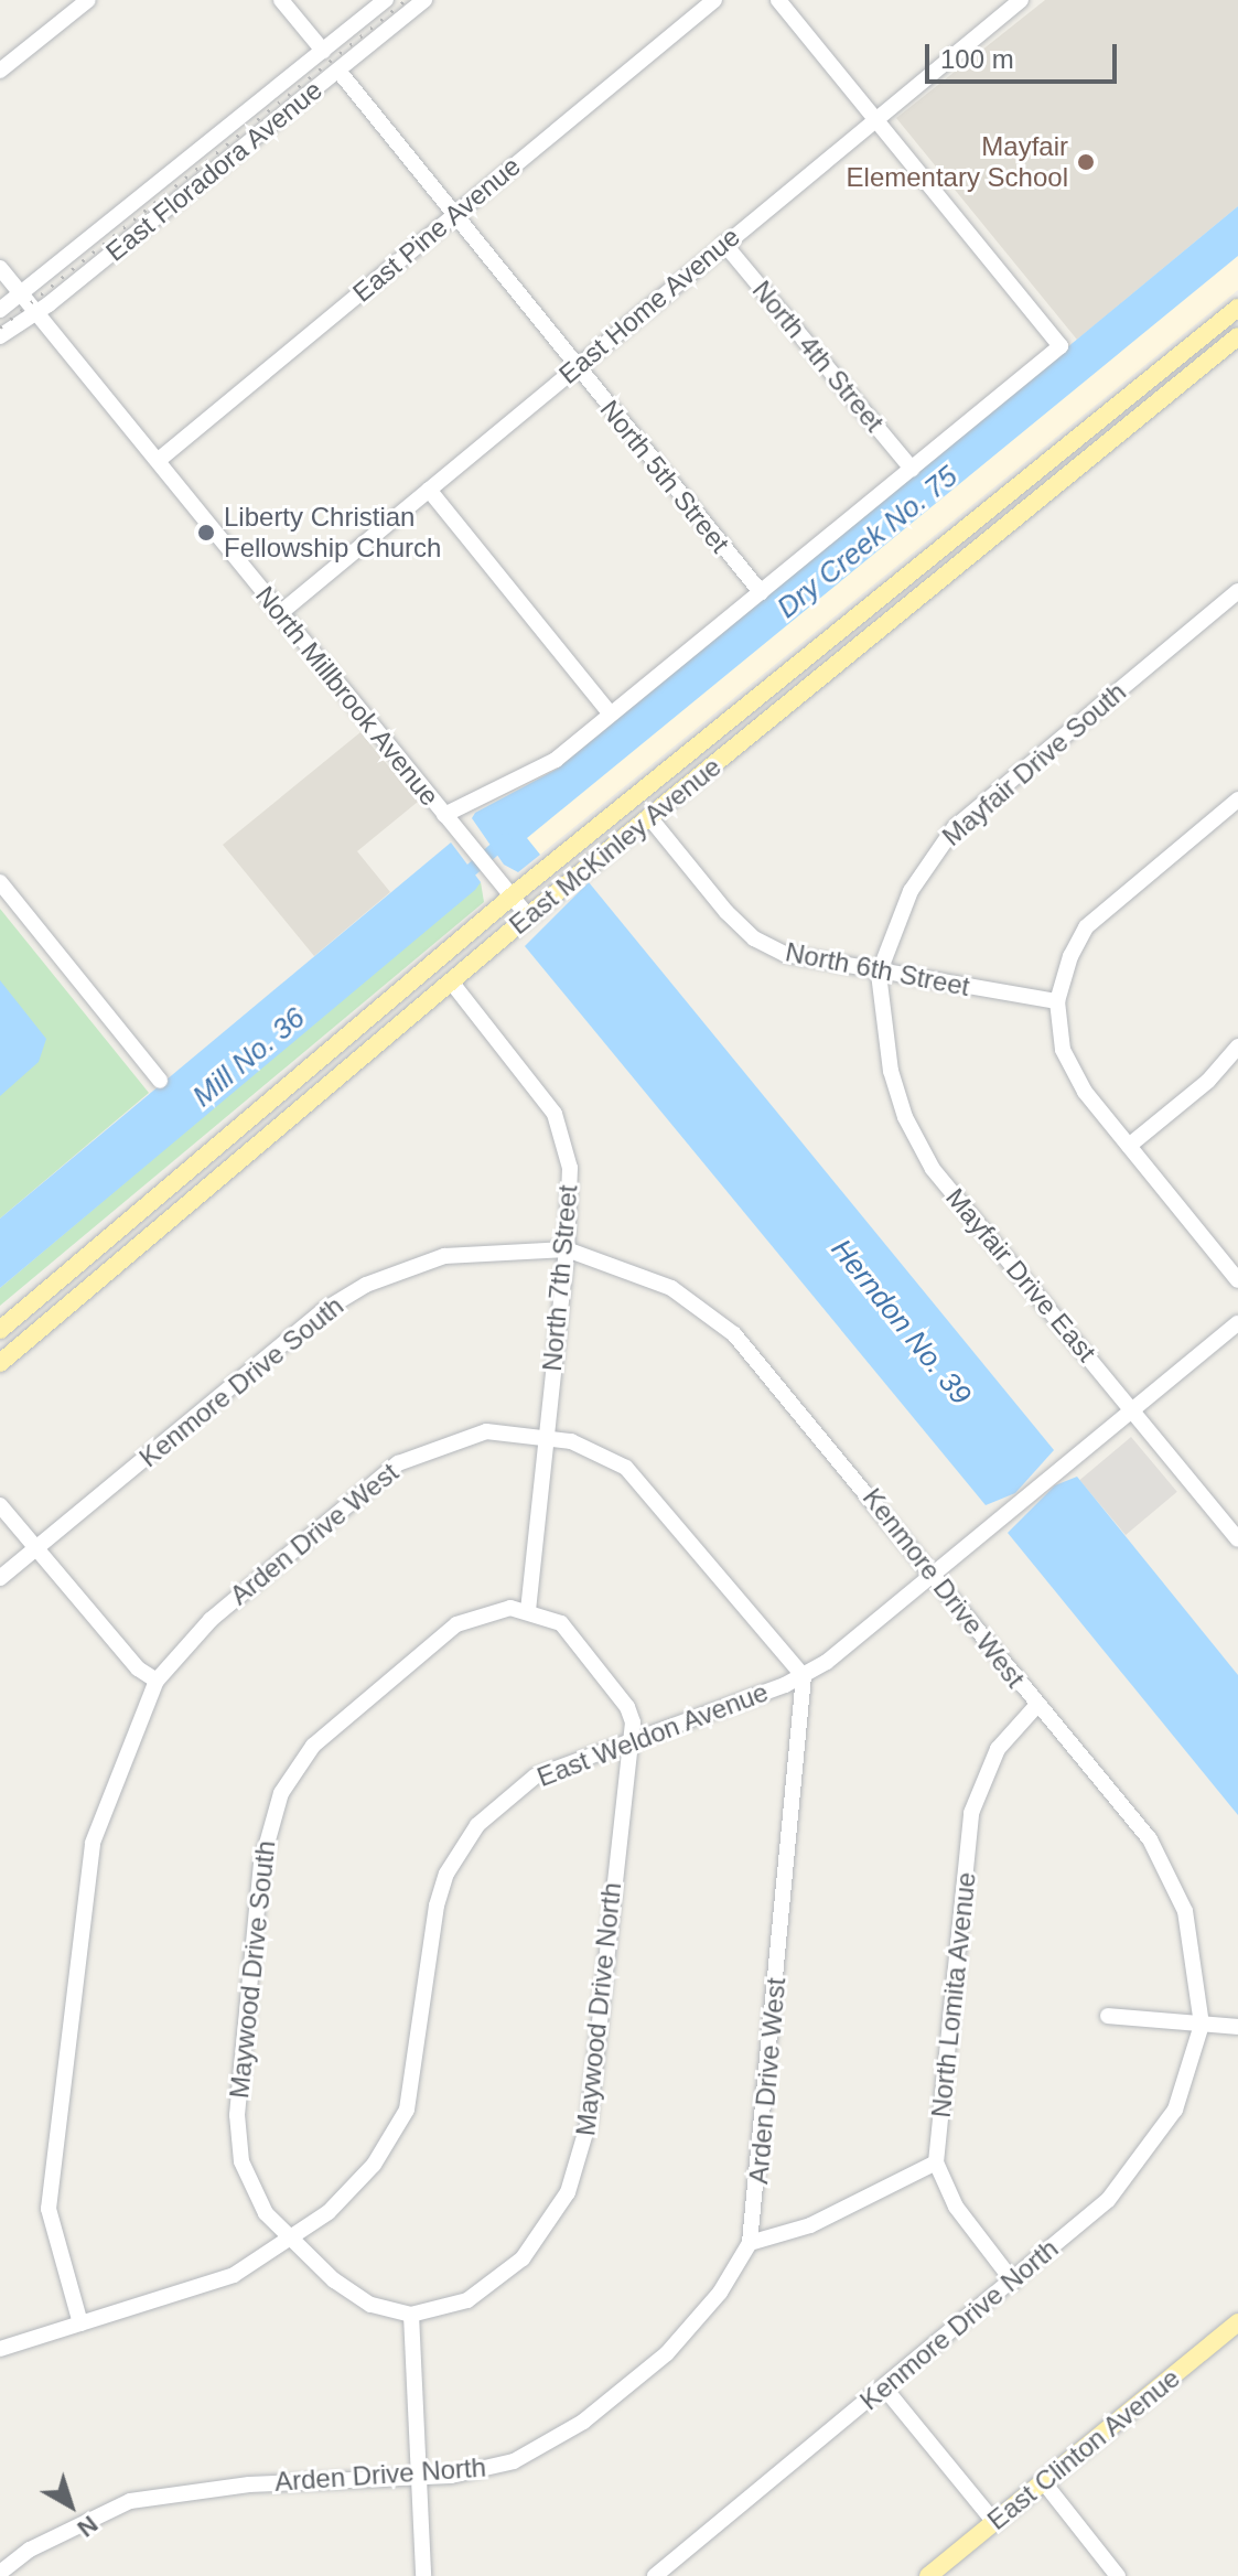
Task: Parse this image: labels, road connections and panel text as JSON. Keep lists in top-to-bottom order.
{
  "streets": {
    "main road": ["East McKinley Avenue", "East Clinton Avenue"],
    "street": [
      "East Floradora Avenue",
      "East Pine Avenue",
      "East Home Avenue",
      "North 4th Street",
      "North 5th Street",
      "North Millbrook Avenue",
      "Mayfair Drive South",
      "North 6th Street",
      "Mayfair Drive East",
      "North 7th Street",
      "Kenmore Drive South",
      "Arden Drive West",
      "Kenmore Drive West",
      "East Weldon Avenue",
      "Maywood Drive South",
      "North Lomita Avenue",
      "Maywood Drive North",
      "Kenmore Drive North",
      "Arden Drive North"
    ]
  },
  "crossings": [
    ["East Floradora Avenue", "North 5th Street"],
    ["East Floradora Avenue", "North Millbrook Avenue"],
    ["East Pine Avenue", "North 5th Street"],
    ["East Pine Avenue", "North Millbrook Avenue"],
    ["East Home Avenue", "North 4th Street"],
    ["East Home Avenue", "North 5th Street"],
    ["East Home Avenue", "North Millbrook Avenue"],
    ["North Millbrook Avenue", "East McKinley Avenue"],
    ["Mayfair Drive South", "North 6th Street"],
    ["Mayfair Drive South", "Mayfair Drive East"],
    ["East McKinley Avenue", "North 6th Street"],
    ["East McKinley Avenue", "North 7th Street"],
    ["North 6th Street", "Mayfair Drive East"],
    ["Mayfair Drive East", "East Weldon Avenue"],
    ["North 7th Street", "Kenmore Drive South"],
    ["North 7th Street", "Arden Drive West"],
    ["North 7th Street", "Kenmore Drive West"],
    ["North 7th Street", "Maywood Drive South"],
    ["Kenmore Drive South", "Kenmore Drive West"],
    ["Arden Drive West", "East Weldon Avenue"],
    ["Arden Drive West", "Arden Drive North"],
    ["Kenmore Drive West", "East Weldon Avenue"],
    ["Kenmore Drive West", "North Lomita Avenue"],
    ["Kenmore Drive West", "Kenmore Drive North"],
    ["East Weldon Avenue", "Maywood Drive South"],
    ["East Weldon Avenue", "Maywood Drive North"],
    ["North Lomita Avenue", "Kenmore Drive North"]
  ],
  "water": ["Dry Creek No. 75", "Mill No. 36", "Herndon No. 39"],
  "places": ["Mayfair Elementary School", "Liberty Christian Fellowship Church"],
  "scale_bar": "100 m",
  "north": "bottom right"
}
